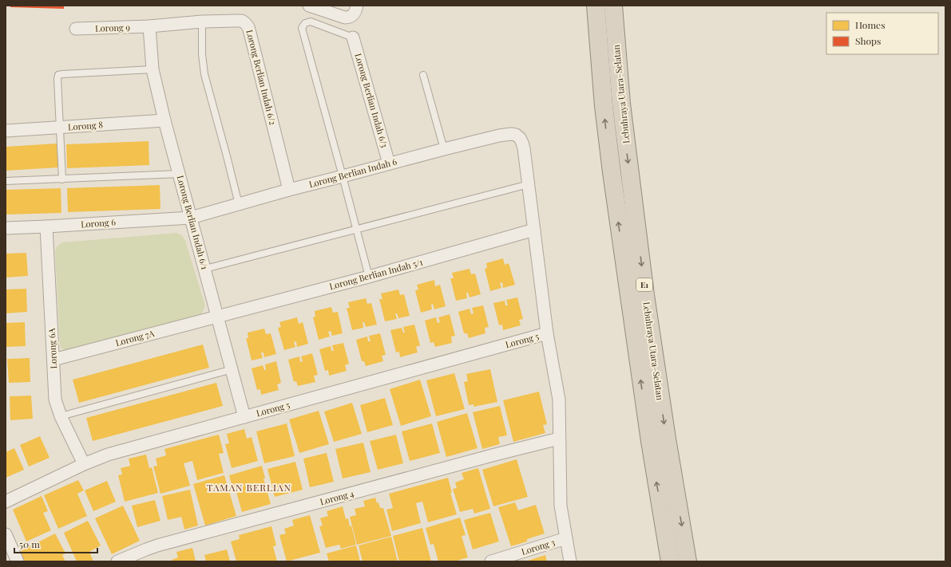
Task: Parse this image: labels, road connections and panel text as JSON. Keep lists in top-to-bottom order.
{
  "streets": {
    "highway": ["Lebuhraya Utara–Selatan", "E1"],
    "street": [
      "Lorong 9",
      "Lorong Berlian Indah 6/2",
      "Lorong Berlian Indah 6/3",
      "Lorong 8",
      "Lorong Berlian Indah 6",
      "Lorong Berlian Indah 6/1",
      "Lorong 6",
      "Lorong Berlian Indah 5/1",
      "Lorong 7A",
      "Lorong 5",
      "Lorong 6A",
      "Lorong 4",
      "Lorong 3"
    ]
  },
  "crossings": [
    ["Lorong 9", "Lorong Berlian Indah 6/2"],
    ["Lorong 9", "Lorong Berlian Indah 6/1"],
    ["Lorong Berlian Indah 6/2", "Lorong Berlian Indah 6"],
    ["Lorong Berlian Indah 6/2", "Lorong Berlian Indah 6/1"],
    ["Lorong Berlian Indah 6/3", "Lorong Berlian Indah 6"],
    ["Lorong 8", "Lorong Berlian Indah 6/1"],
    ["Lorong Berlian Indah 6", "Lorong Berlian Indah 6/1"],
    ["Lorong Berlian Indah 6", "Lorong 6"],
    ["Lorong Berlian Indah 6/1", "Lorong 6"],
    ["Lorong Berlian Indah 6/1", "Lorong Berlian Indah 5/1"],
    ["Lorong Berlian Indah 6/1", "Lorong 7A"],
    ["Lorong Berlian Indah 6/1", "Lorong 5"],
    ["Lorong 6", "Lorong 6A"],
    ["Lorong Berlian Indah 5/1", "Lorong 7A"],
    ["Lorong 7A", "Lorong 6A"],
    ["Lorong 5", "Lorong 6A"]
  ],
  "districts": ["TAMAN BERLIAN"],
  "legend": ["Homes", "Shops"],
  "scale_bar": "50 m"
}
